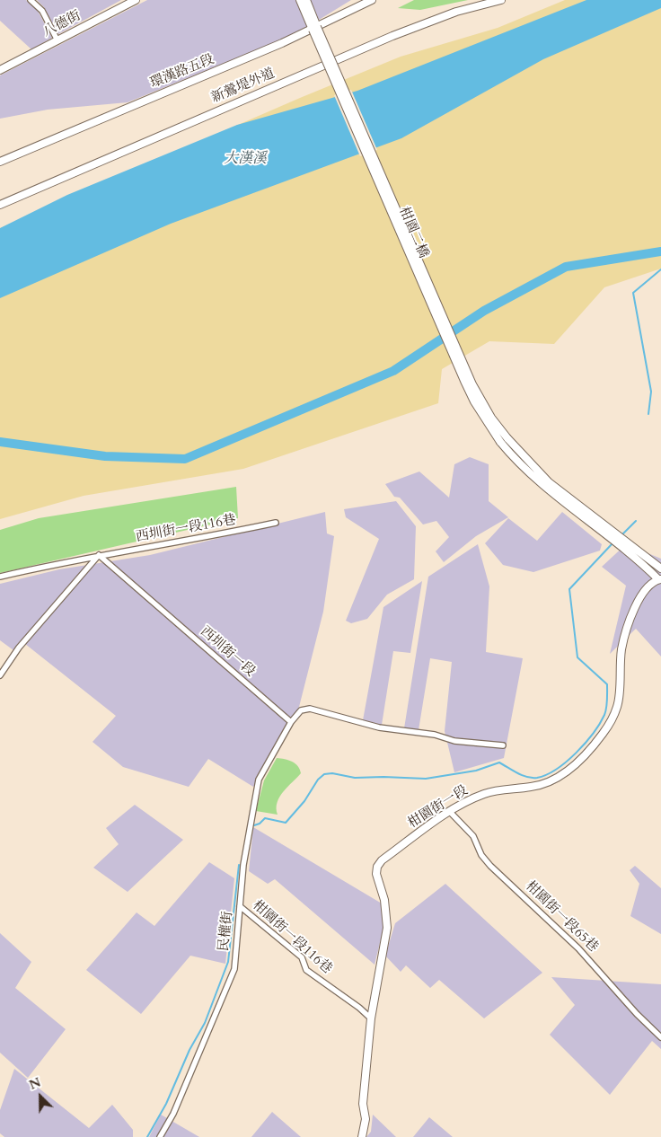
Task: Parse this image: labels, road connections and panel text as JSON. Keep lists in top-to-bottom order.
{
  "streets": {
    "street": [
      "八德街",
      "環漢路五段",
      "新鶯堤外道",
      "柑園二橋",
      "西圳街一段116巷",
      "西圳街一段",
      "柑園街一段",
      "柑園街一段65巷",
      "民權街",
      "柑園街一段116巷"
    ]
  },
  "crossings": [
    ["環漢路五段", "柑園二橋"],
    ["西圳街一段116巷", "西圳街一段"],
    ["西圳街一段", "民權街"],
    ["柑園街一段", "柑園街一段65巷"],
    ["柑園街一段", "柑園街一段116巷"],
    ["民權街", "柑園街一段116巷"]
  ],
  "water": ["大漢溪"],
  "north": "top left"
}
